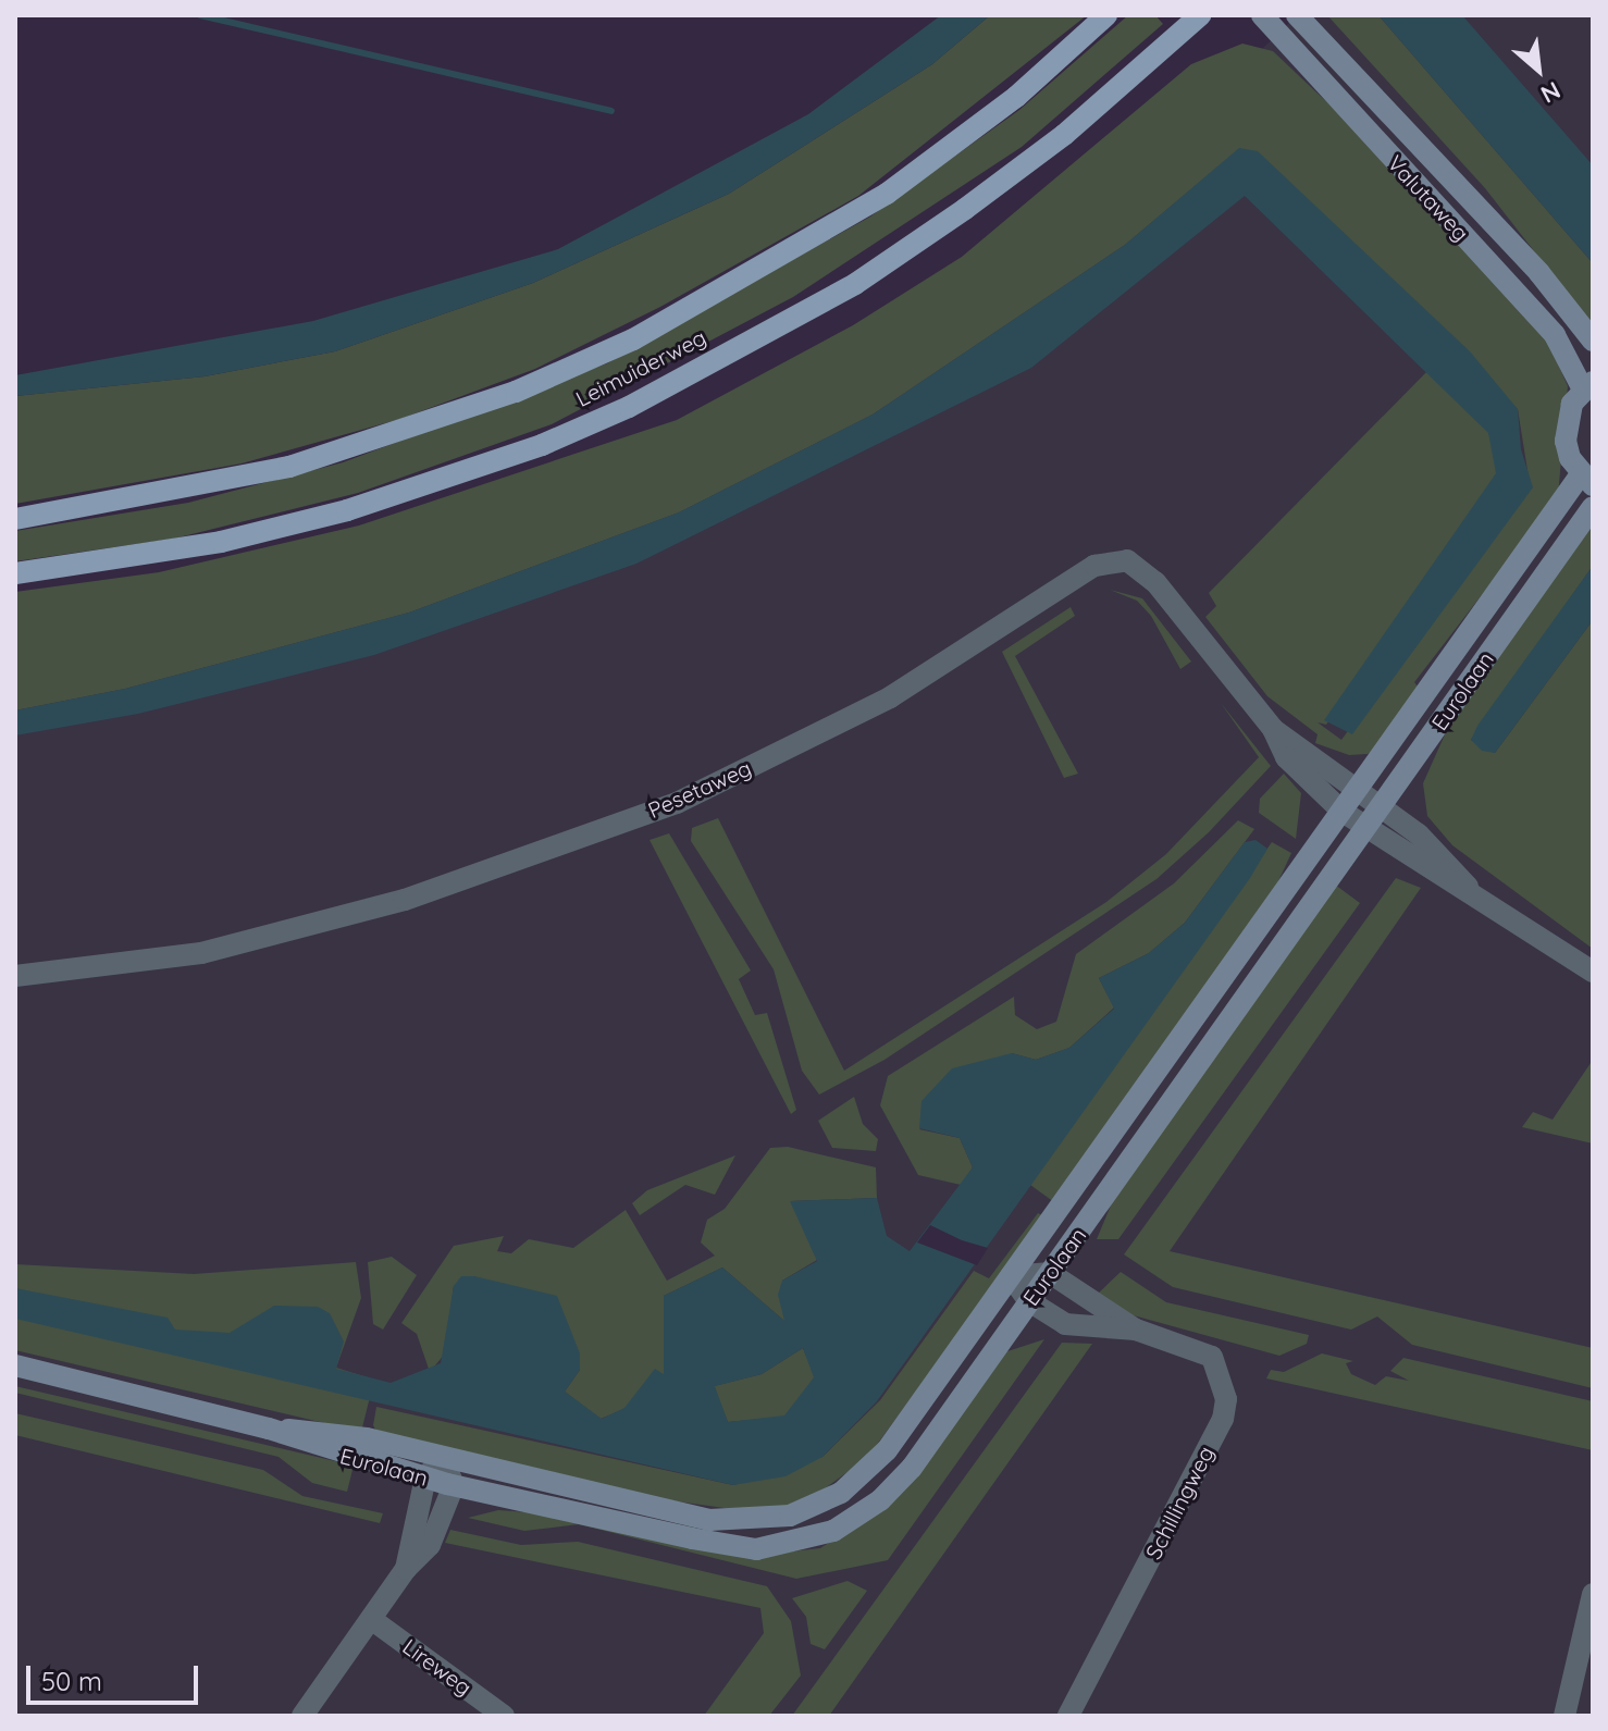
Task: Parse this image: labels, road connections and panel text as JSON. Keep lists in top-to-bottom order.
{
  "streets": {
    "main road": ["Valutaweg", "Leimuiderweg", "Eurolaan"],
    "street": ["Pesetaweg", "Schillingweg", "Lireweg"]
  },
  "crossings": [
    ["Eurolaan", "Pesetaweg"],
    ["Eurolaan", "Schillingweg"]
  ],
  "scale_bar": "50 m",
  "north": "bottom right"
}
